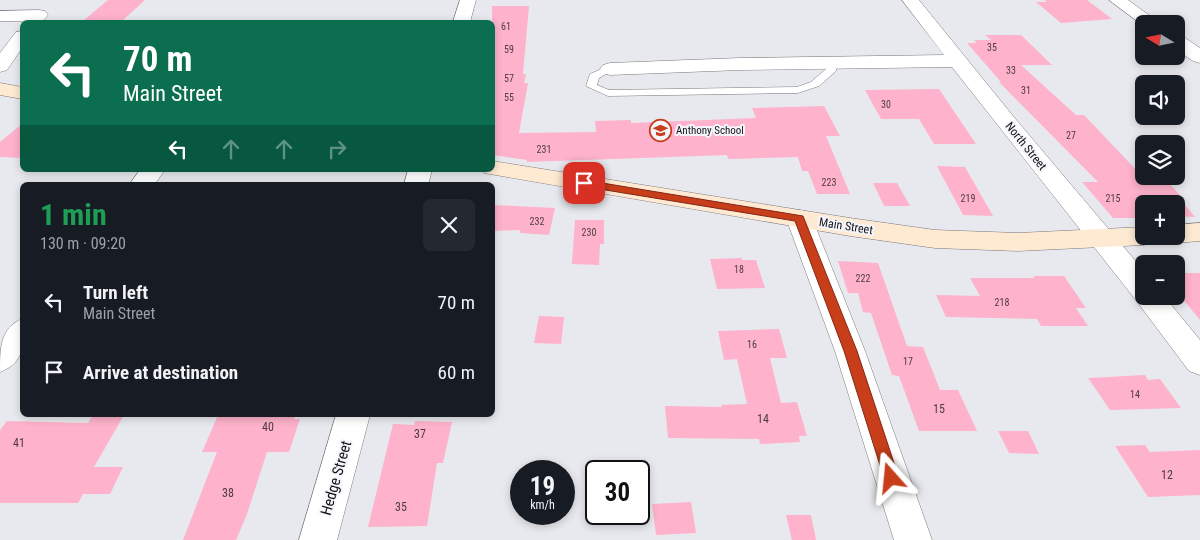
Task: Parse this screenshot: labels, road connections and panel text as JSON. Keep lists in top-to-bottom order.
{
  "streets": {
    "main road": ["Main Street"],
    "street": ["North Street", "Hedge Street"]
  },
  "crossings": [
    ["North Street", "Main Street"]
  ],
  "places": {
    "school or university": ["Anthony School"]
  },
  "house_numbers": [
    "61",
    "35",
    "59",
    "33",
    "57",
    "31",
    "55",
    "30",
    "27",
    "231",
    "223",
    "219",
    "215",
    "232",
    "230",
    "18",
    "222",
    "218",
    "16",
    "17",
    "14",
    "15",
    "14",
    "40",
    "37",
    "41",
    "12",
    "38",
    "35"
  ],
  "north": "left",
  "page": {
    "map_buttons": ["+", "−"],
    "turn": ["70 m", "Main Street"],
    "heading": ["1 min", "130 m · 09:20"],
    "list": [
      {
        "name": "Turn left",
        "note": "Main Street",
        "value": "70 m"
      },
      {
        "name": "Arrive at destination",
        "value": "60 m"
      }
    ],
    "speed": "19 km/h",
    "limit": "30"
  }
}
